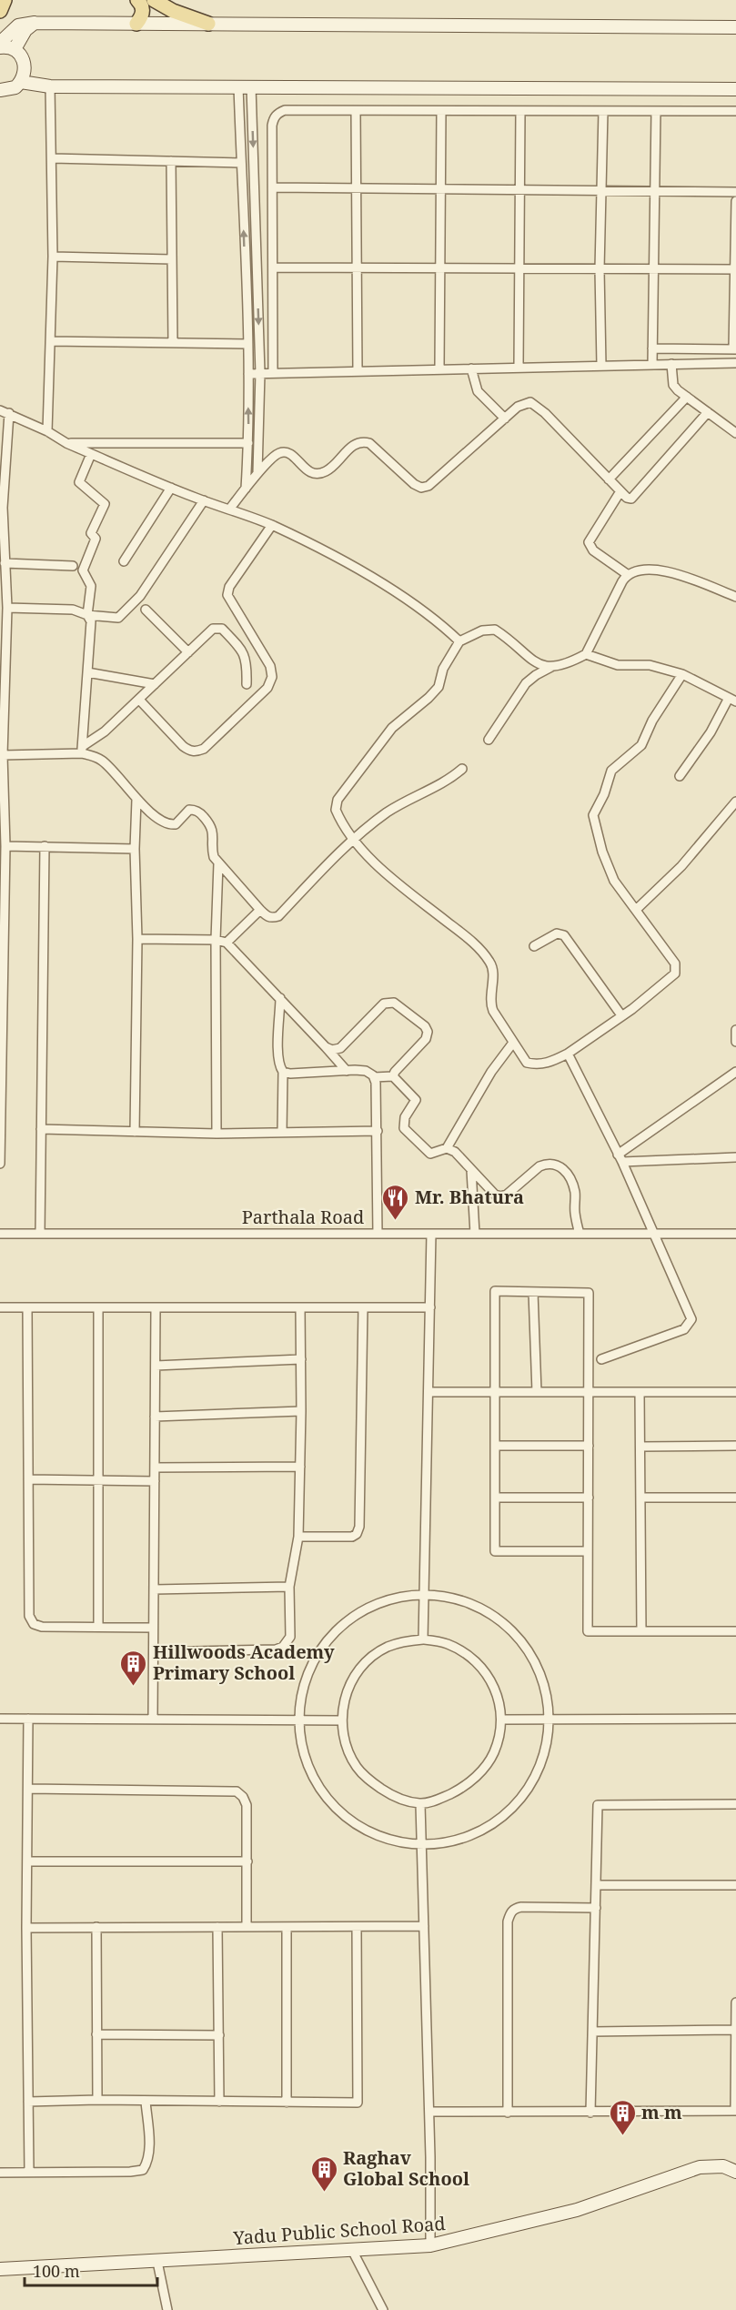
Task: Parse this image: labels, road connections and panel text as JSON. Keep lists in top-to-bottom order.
{
  "streets": {
    "street": ["Parthala Road", "Yadu Public School Road"]
  },
  "places": {
    "restaurant": ["Mr. Bhatura"],
    "building": ["Hillwoods Academy Primary School", "m m", "Raghav Global School"]
  },
  "scale_bar": "100 m"
}
